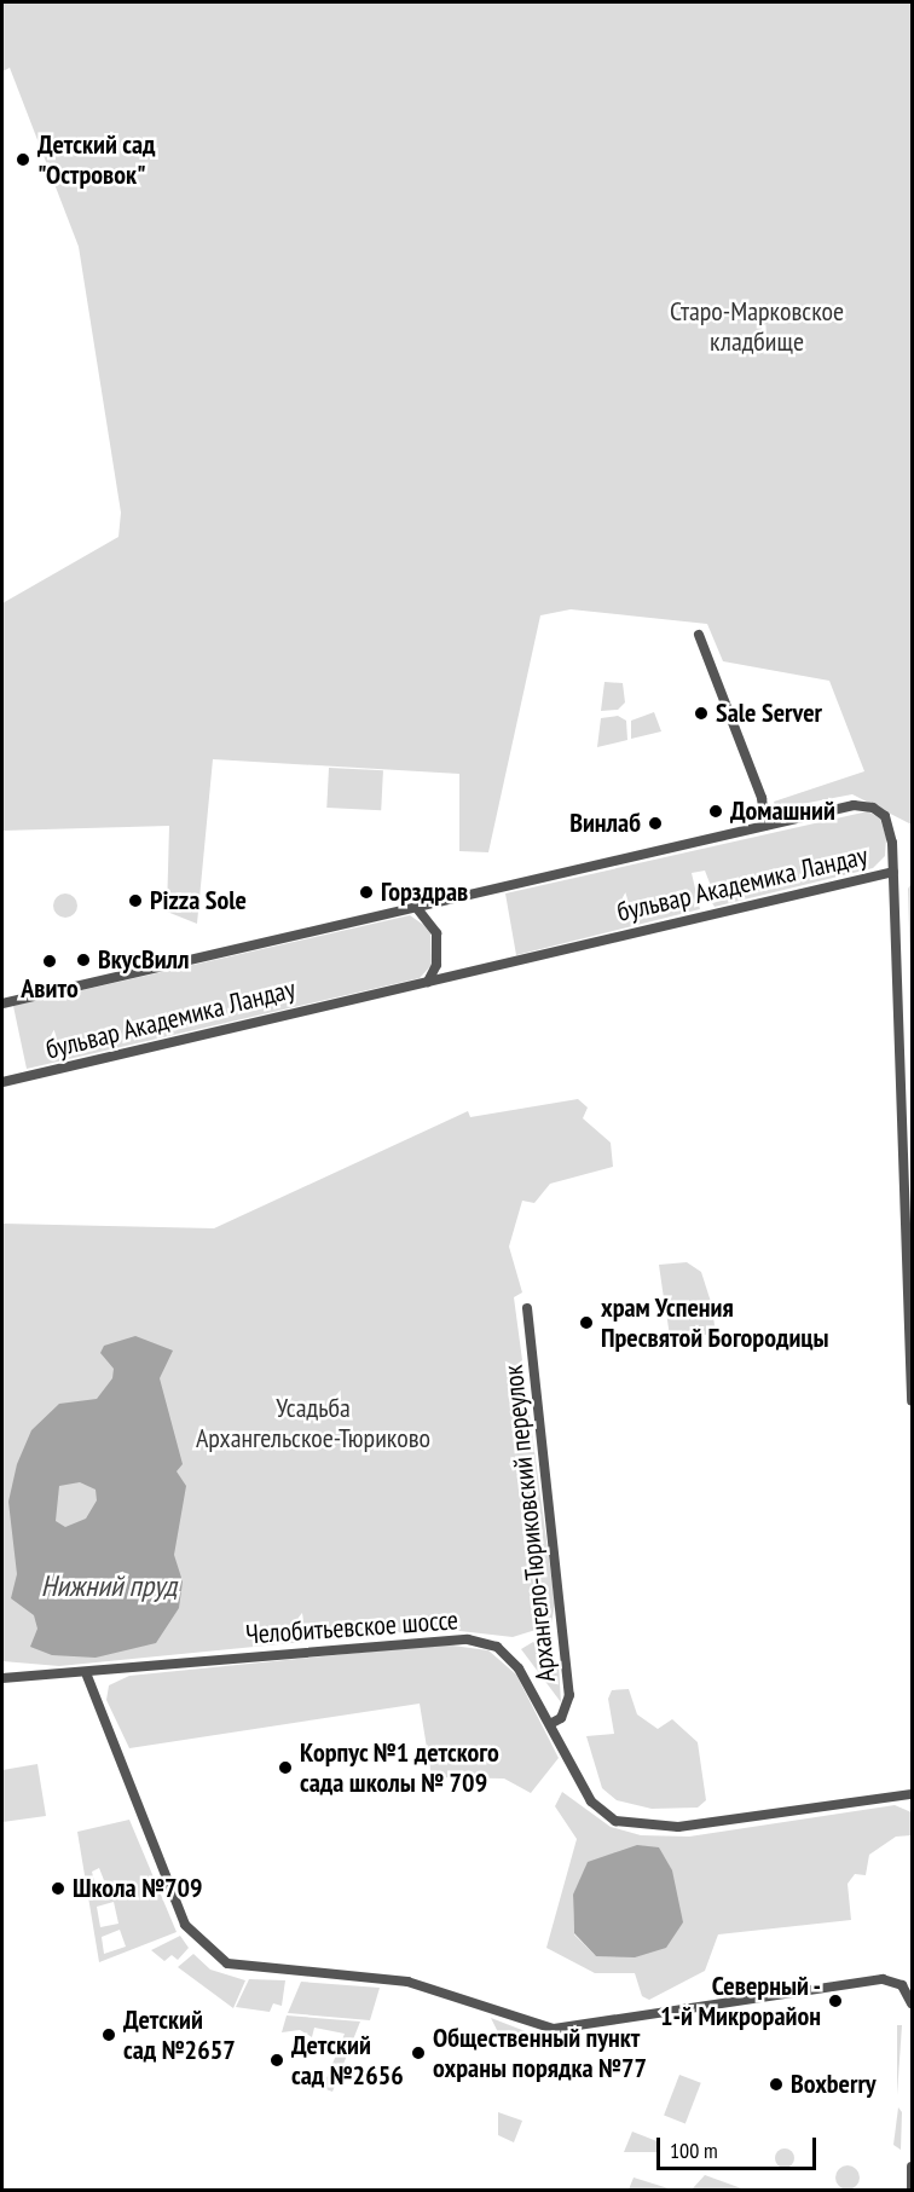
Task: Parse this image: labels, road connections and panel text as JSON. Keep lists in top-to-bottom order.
{
  "streets": {
    "street": ["бульвар Академика Ландау", "Архангело-Тюриковский переулок", "Челобитьевское шоссе"]
  },
  "crossings": [
    ["Архангело-Тюриковский переулок", "Челобитьевское шоссе"]
  ],
  "water": ["Нижний пруд"],
  "parks": ["Старо-Марковское кладбище", "Усадьба Архангельское-Тюриково"],
  "places": [
    "Детский сад \"Островок\"",
    "Sale Server",
    "Домашний",
    "Винлаб",
    "Горздрав",
    "Pizza Sole",
    "ВкусВилл",
    "Авито",
    "храм Успения Пресвятой Богородицы",
    "Корпус №1 детского сада школы № 709",
    "Школа №709",
    "Северный - 1-й Микрорайон",
    "Детский сад №2657",
    "Общественный пункт охраны порядка №77",
    "Детский сад №2656",
    "Boxberry"
  ],
  "scale_bar": "100 m"
}
